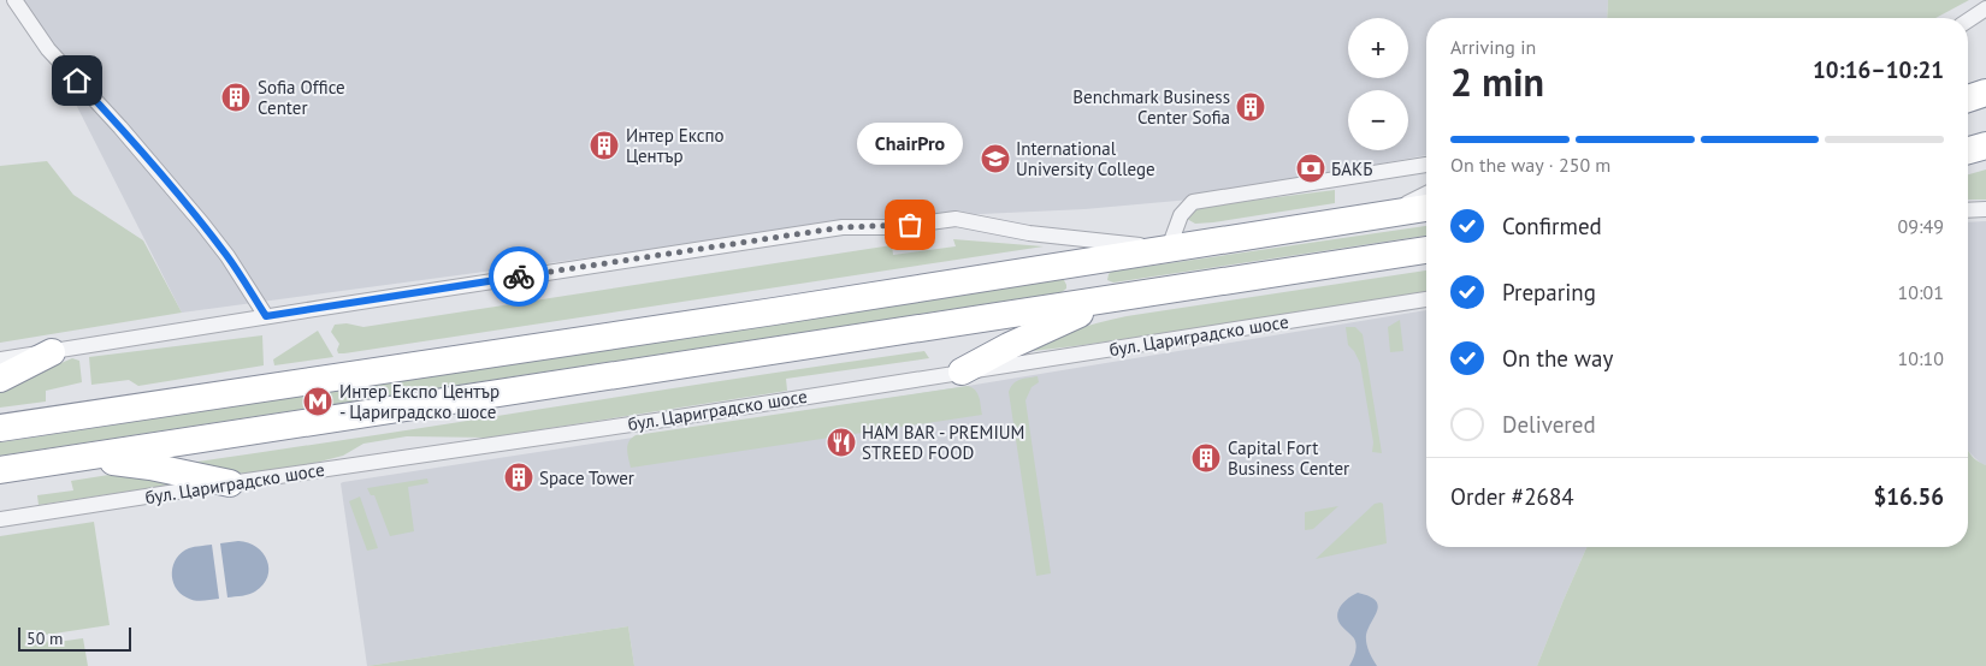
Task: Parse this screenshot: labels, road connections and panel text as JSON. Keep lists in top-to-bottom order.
{
  "streets": {
    "street": ["бул. Цариградско шосе"]
  },
  "places": {
    "building": [
      "Sofia Office Center",
      "Benchmark Business Center Sofia",
      "Интер Експо Център",
      "Capital Fort Business Center",
      "Space Tower"
    ],
    "school or university": ["International University College"],
    "bank": ["БАКБ"],
    "other": ["ChairPro"],
    "metro station": ["Интер Експо Център - Цариградско шосе"],
    "restaurant": ["HAM BAR - PREMIUM STREED FOOD"]
  },
  "scale_bar": "50 m",
  "page": {
    "map_buttons": ["+", "−"],
    "heading": ["2 min", "Arriving in", "10:16–10:21"],
    "panel": ["Order #2684", "$16.56"],
    "bar": "On the way · 250 m",
    "bubble": "ChairPro",
    "list": [
      ["Confirmed", "09:49"],
      ["Preparing", "10:01"],
      ["On the way", "10:10"],
      "Delivered"
    ],
    "scale": "50 m"
  }
}
